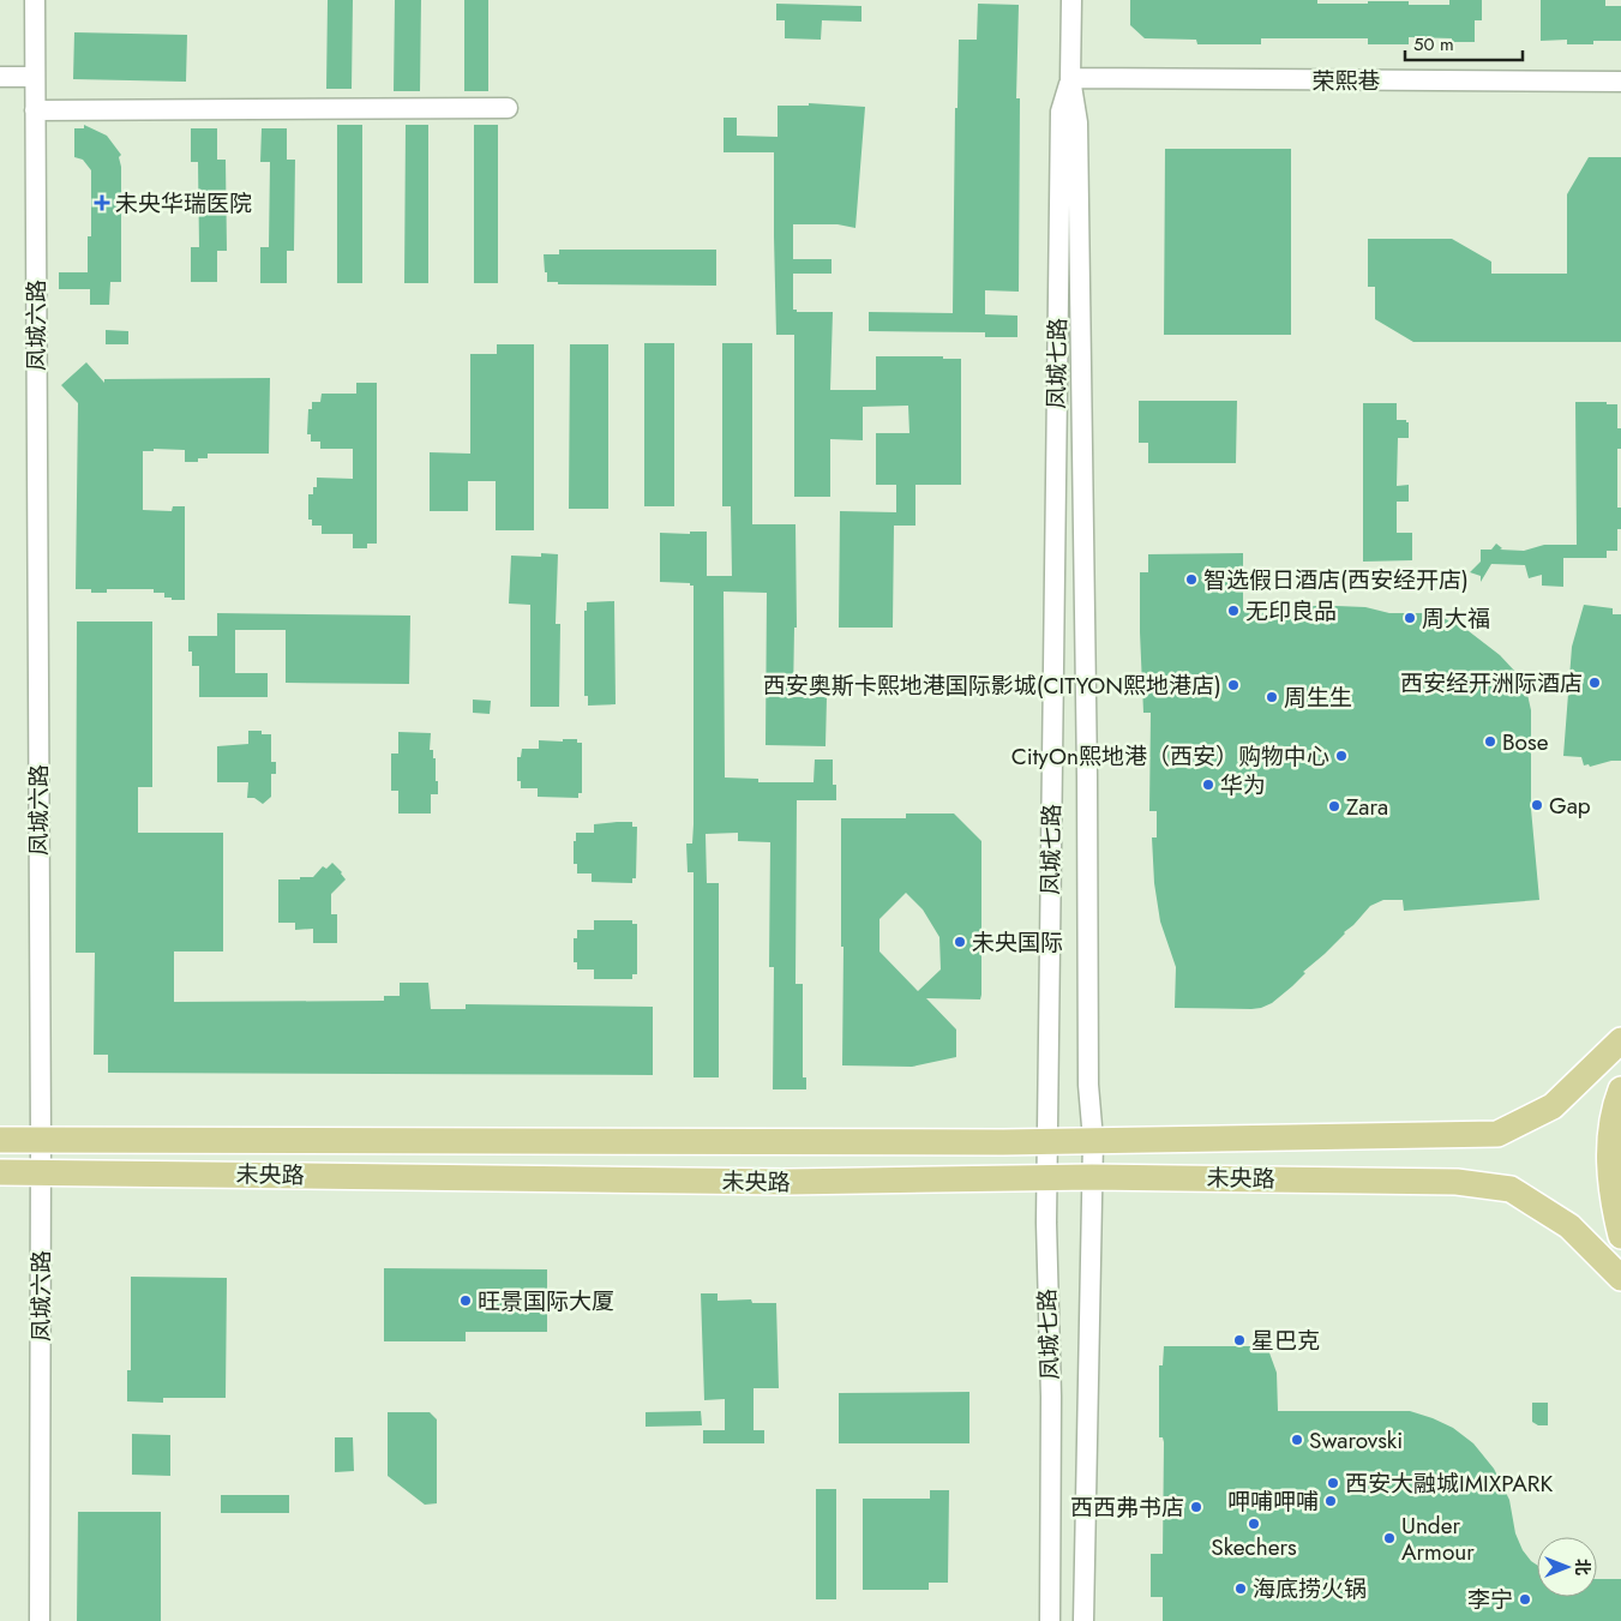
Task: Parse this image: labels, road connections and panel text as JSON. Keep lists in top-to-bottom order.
{
  "streets": {
    "main road": ["未央路"],
    "street": ["荣熙巷", "凤城六路", "凤城七路"]
  },
  "crossings": [
    ["荣熙巷", "凤城七路"],
    ["凤城六路", "未央路"],
    ["凤城七路", "未央路"]
  ],
  "places": {
    "health": ["未央华瑞医院"],
    "other": [
      "智选假日酒店(西安经开店)",
      "无印良品",
      "周大福",
      "西安经开洲际酒店",
      "西安奥斯卡熙地港国际影城(CITYON熙地港店)",
      "周生生",
      "Bose",
      "CityOn熙地港（西安）购物中心",
      "华为",
      "Gap",
      "Zara",
      "未央国际",
      "旺景国际大厦",
      "星巴克",
      "Swarovski",
      "西安大融城IMIXPARK",
      "呷哺呷哺",
      "西西弗书店",
      "Skechers",
      "Under Armour",
      "海底捞火锅",
      "李宁"
    ]
  },
  "scale_bar": "50 m",
  "north": "right"
}
